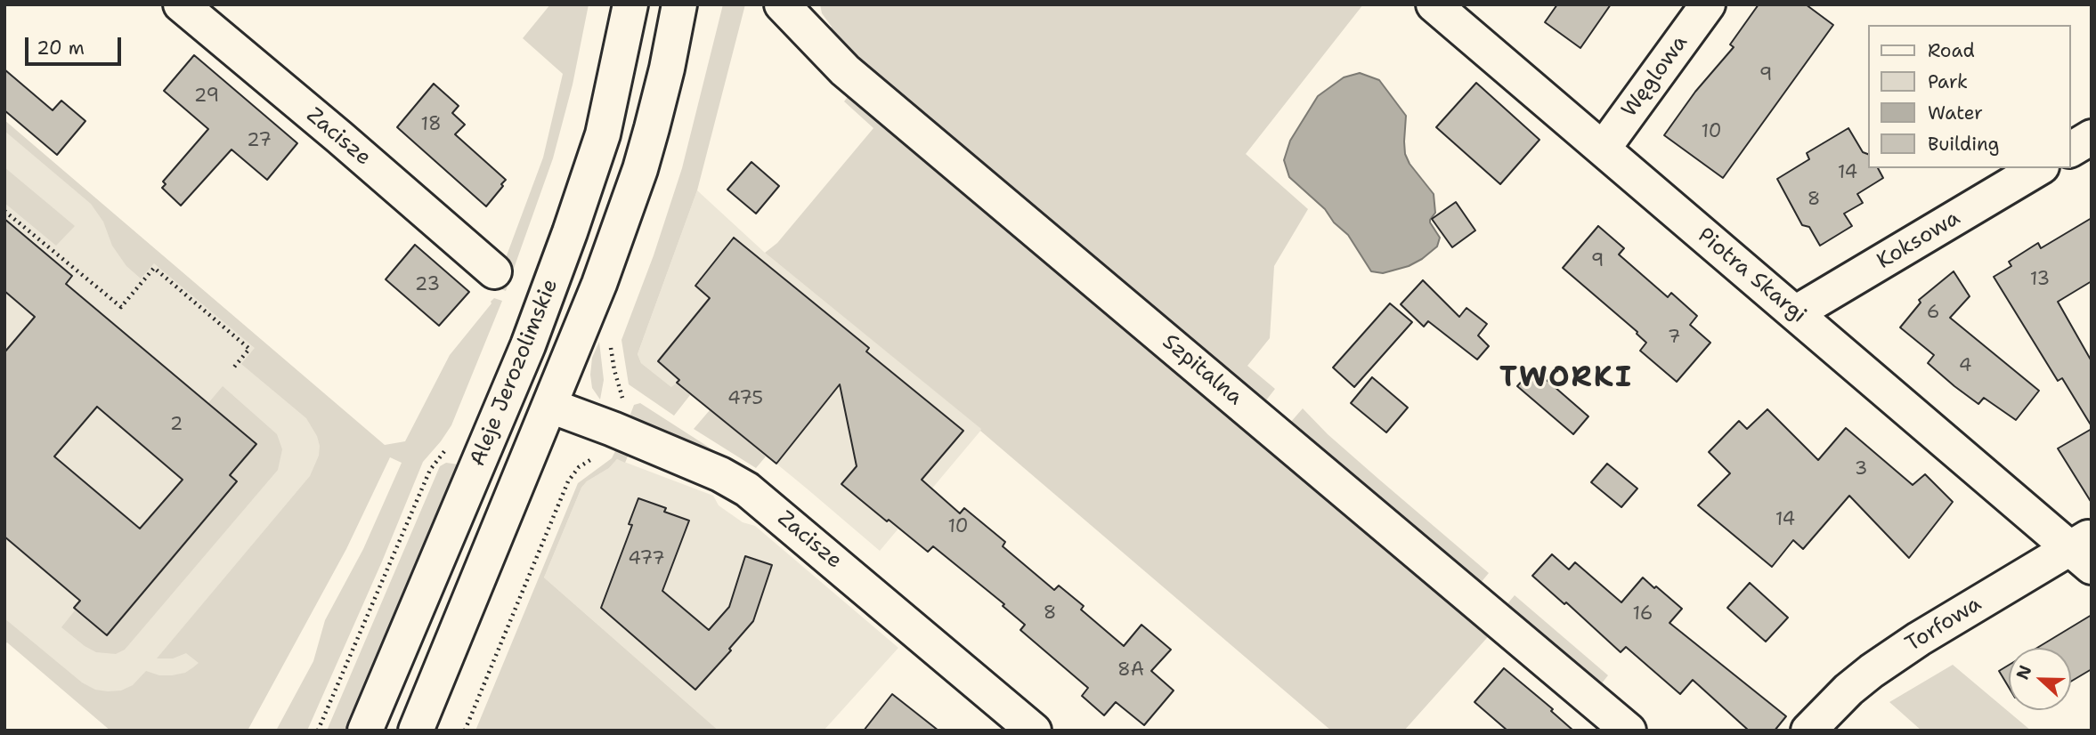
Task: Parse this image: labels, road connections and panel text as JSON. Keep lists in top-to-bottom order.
{
  "streets": {
    "street": [
      "Węglowa",
      "Zacisze",
      "Koksowa",
      "Piotra Skargi",
      "Szpitalna",
      "Aleje Jerozolimskie",
      "Torfowa"
    ]
  },
  "crossings": [
    ["Węglowa", "Piotra Skargi"],
    ["Zacisze", "Aleje Jerozolimskie"],
    ["Koksowa", "Piotra Skargi"],
    ["Piotra Skargi", "Torfowa"]
  ],
  "districts": ["TWORKI"],
  "house_numbers": [
    "9",
    "29",
    "18",
    "10",
    "27",
    "14",
    "8",
    "9",
    "13",
    "23",
    "6",
    "7",
    "4",
    "475",
    "2",
    "3",
    "14",
    "10",
    "477",
    "8",
    "16",
    "8A"
  ],
  "legend": [
    "Road",
    "Park",
    "Water",
    "Building"
  ],
  "scale_bar": "20 m",
  "north": "left"
}
